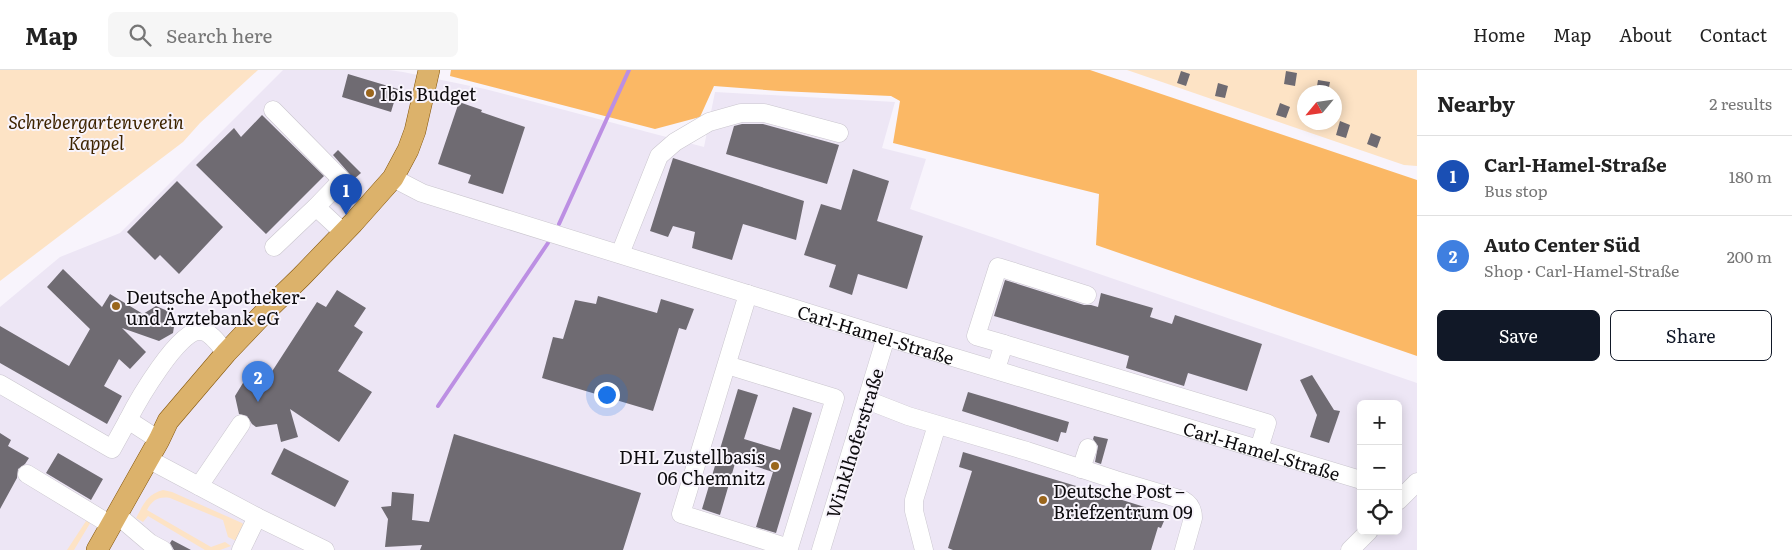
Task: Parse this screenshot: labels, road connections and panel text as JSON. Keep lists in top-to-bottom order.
{
  "streets": {
    "street": ["Carl-Hamel-Straße", "Winklhoferstraße"]
  },
  "crossings": [
    ["Carl-Hamel-Straße", "Winklhoferstraße"]
  ],
  "parks": ["Schrebergartenverein Kappel"],
  "places": [
    "Ibis Budget",
    "Deutsche Apotheker- und Ärztebank eG",
    "DHL Zustellbasis 06 Chemnitz",
    "Deutsche Post – Briefzentrum 09"
  ],
  "north": "bottom left",
  "page": {
    "header": "Map",
    "search": "Search here",
    "nav": [
      "Home",
      "Map",
      "About",
      "Contact"
    ],
    "heading": ["Nearby", "2 results"],
    "list": [
      {
        "mark": "1",
        "name": "Carl-Hamel-Straße",
        "note": "Bus stop",
        "value": "180 m"
      },
      {
        "mark": "2",
        "name": "Auto Center Süd",
        "note": "Shop · Carl-Hamel-Straße",
        "value": "200 m"
      }
    ],
    "pins": ["1", "2"],
    "buttons": ["Save", "Share"],
    "map_buttons": ["+", "−"]
  }
}
